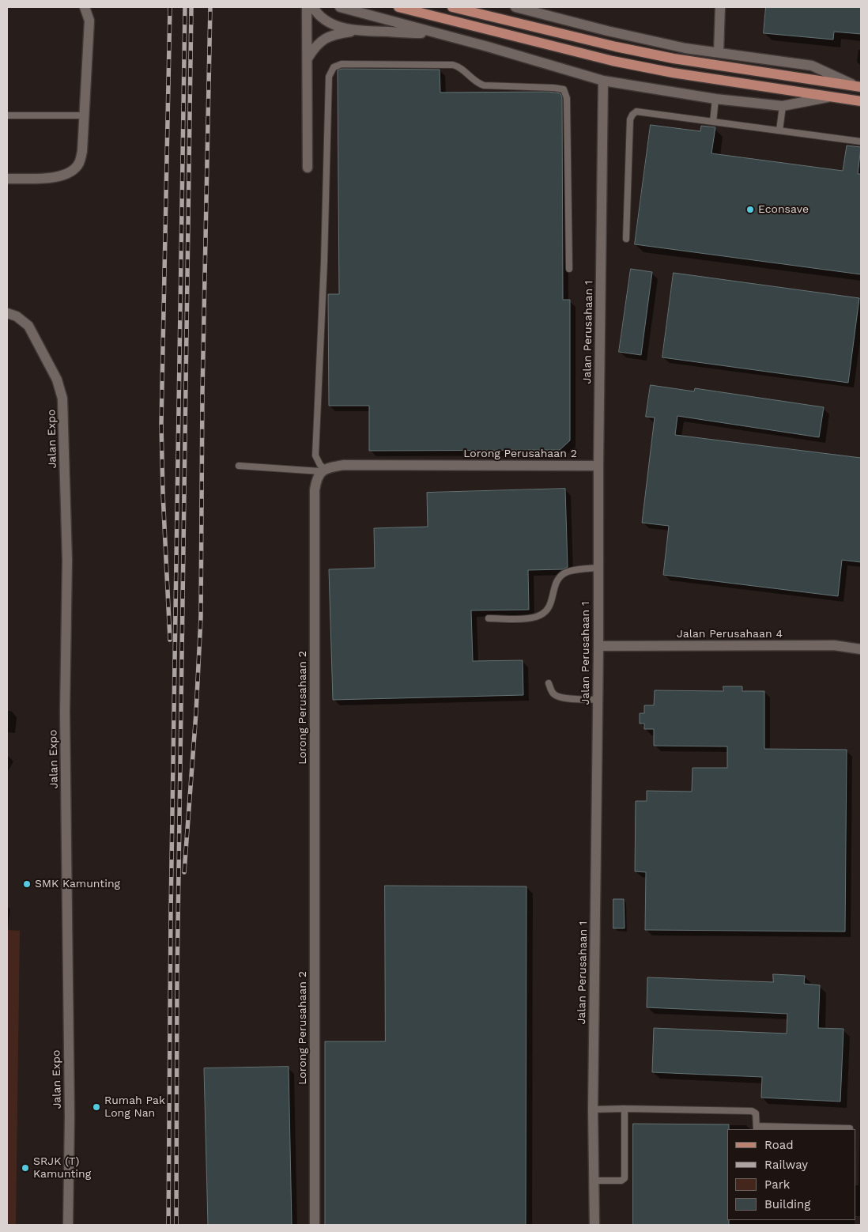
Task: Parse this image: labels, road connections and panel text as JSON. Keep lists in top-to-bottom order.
{
  "streets": {
    "street": [
      "Jalan Perusahaan 1",
      "Jalan Expo",
      "Lorong Perusahaan 2",
      "Jalan Perusahaan 4"
    ]
  },
  "crossings": [
    ["Jalan Perusahaan 1", "Lorong Perusahaan 2"],
    ["Jalan Perusahaan 1", "Jalan Perusahaan 4"]
  ],
  "places": [
    "Econsave",
    "SMK Kamunting",
    "Rumah Pak Long Nan",
    "SRJK (T) Kamunting"
  ],
  "legend": [
    "Road",
    "Railway",
    "Park",
    "Building"
  ]
}
